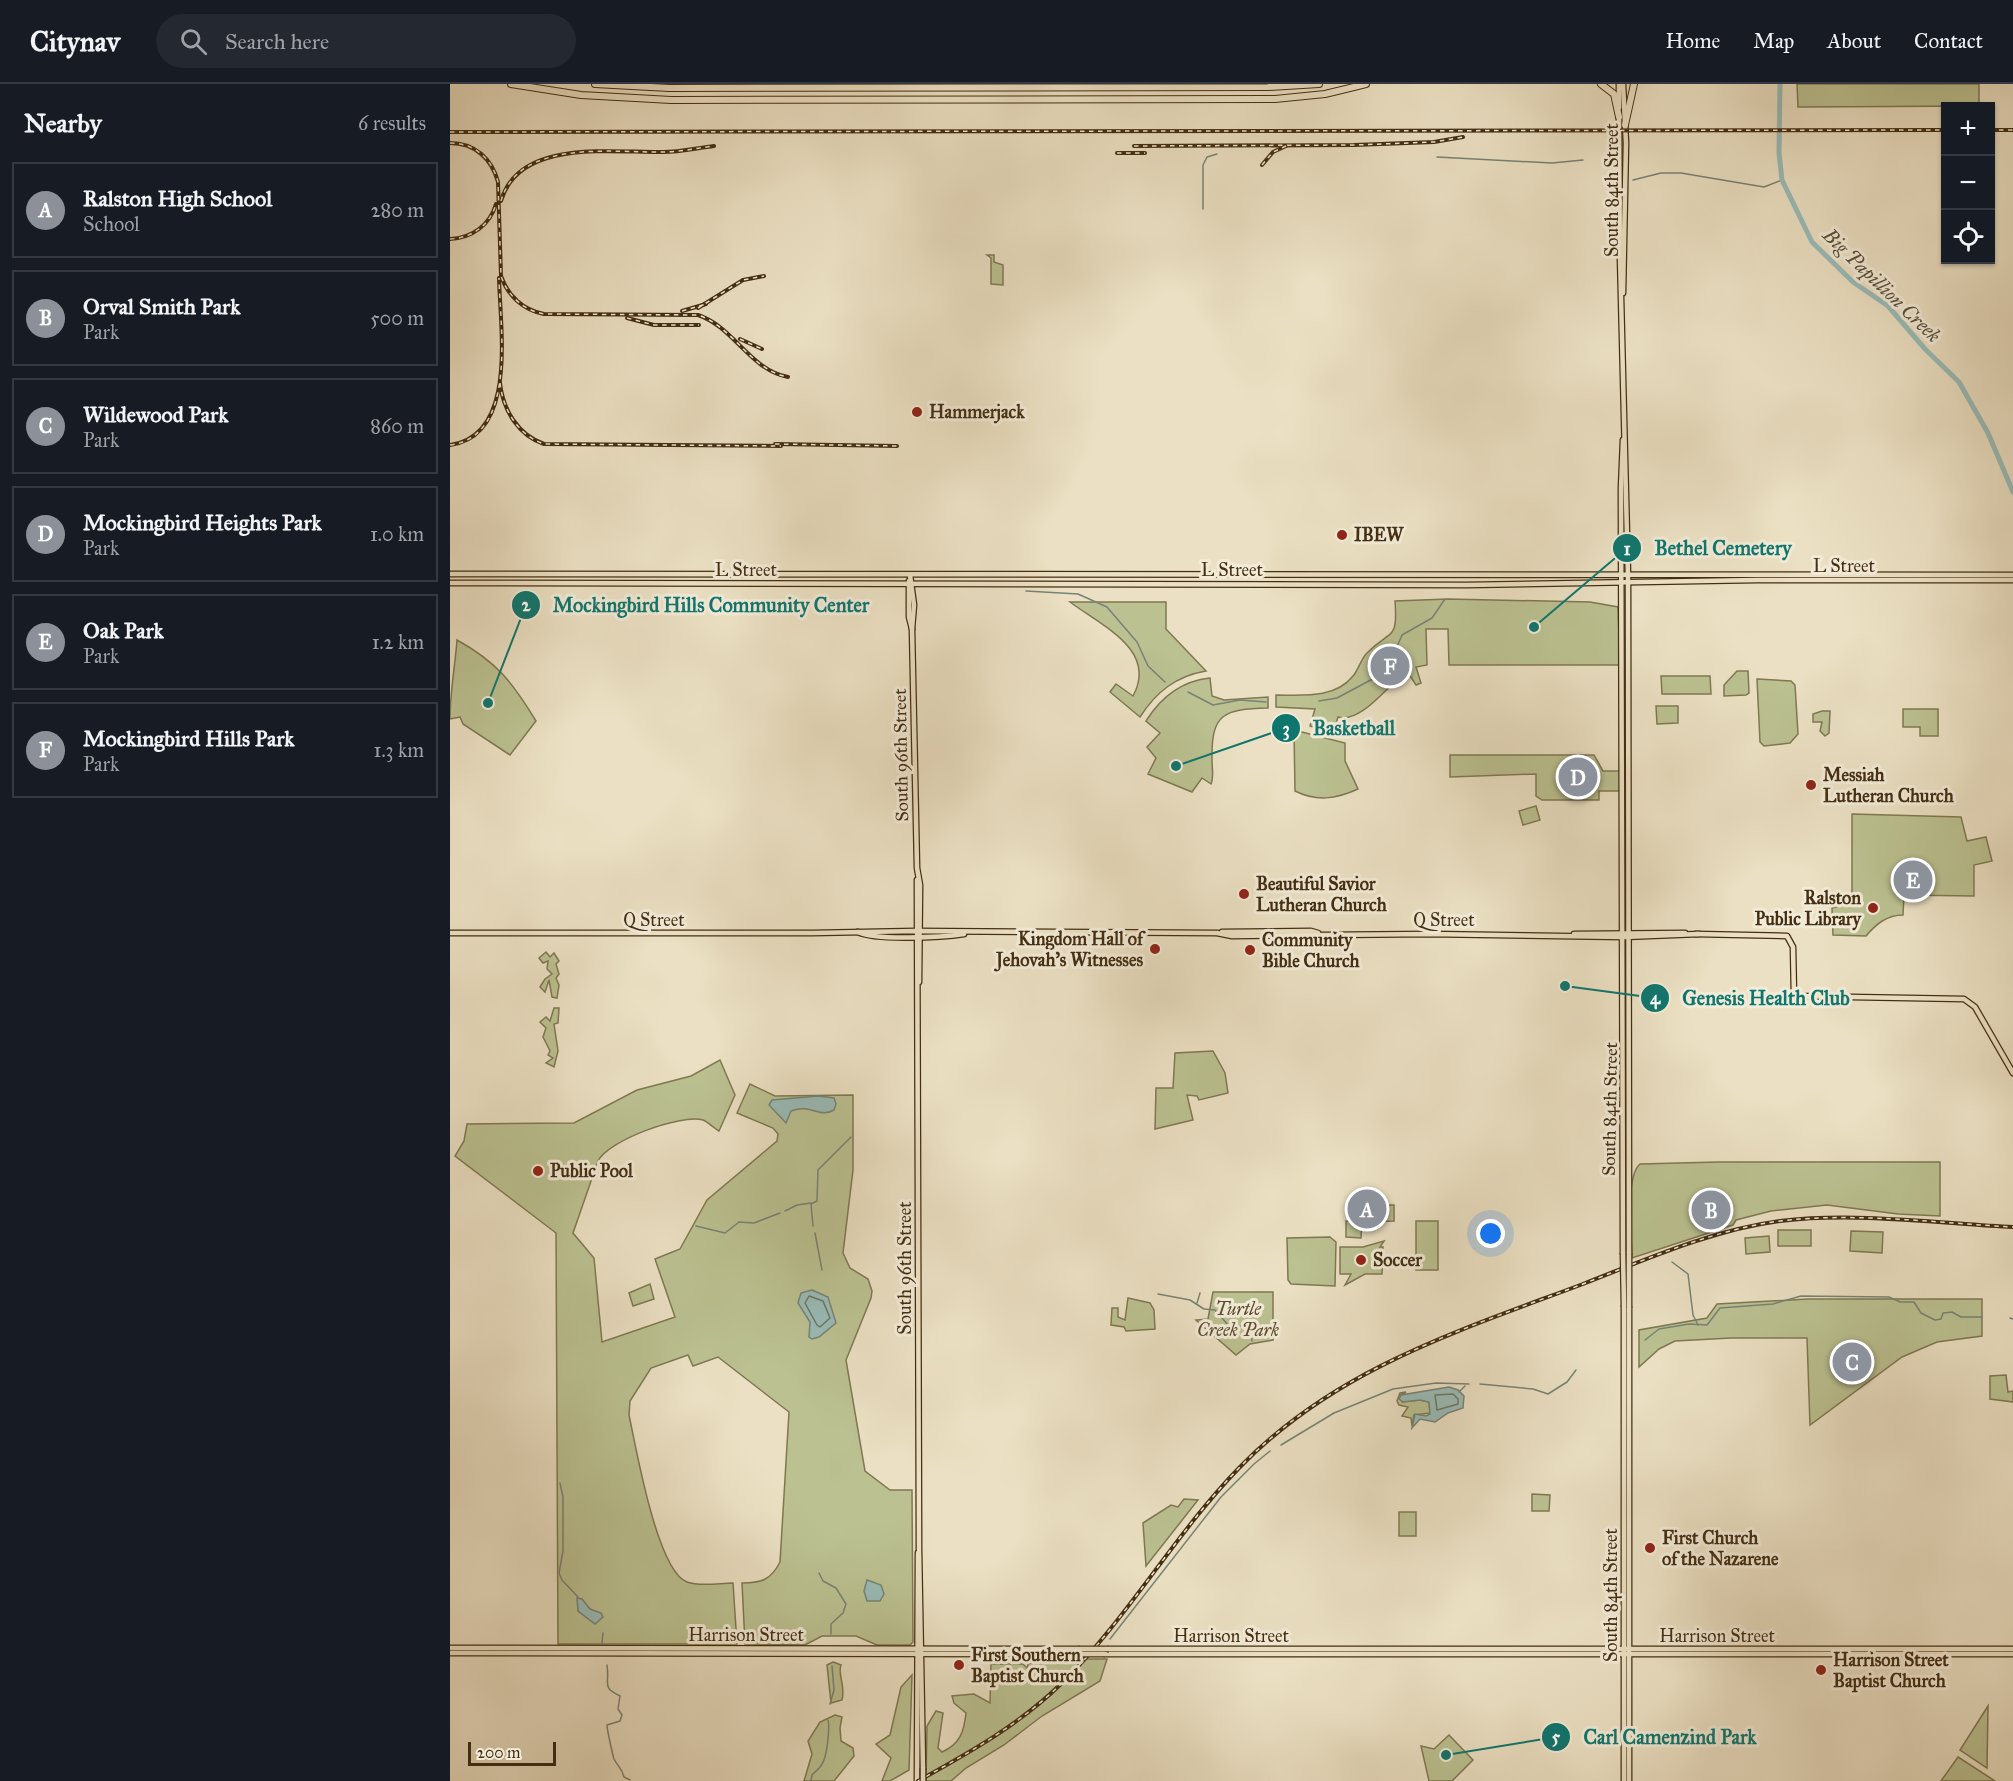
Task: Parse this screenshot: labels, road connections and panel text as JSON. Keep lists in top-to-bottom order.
{
  "streets": {
    "main road": [
      "South 84th Street",
      "L Street",
      "South 96th Street",
      "Q Street",
      "Harrison Street"
    ]
  },
  "crossings": [
    ["South 84th Street", "L Street"],
    ["South 84th Street", "Q Street"],
    ["South 84th Street", "Harrison Street"],
    ["L Street", "South 96th Street"],
    ["South 96th Street", "Q Street"],
    ["South 96th Street", "Harrison Street"]
  ],
  "water": ["Big Papillion Creek"],
  "parks": ["Turtle Creek Park"],
  "places": [
    "Hammerjack",
    "IBEW",
    "Bethel Cemetery",
    "Mockingbird Hills Community Center",
    "Basketball",
    "Messiah Lutheran Church",
    "Beautiful Savior Lutheran Church",
    "Ralston Public Library",
    "Kingdom Hall of Jehovah's Witnesses",
    "Community Bible Church",
    "Genesis Health Club",
    "Public Pool",
    "Soccer",
    "First Church of the Nazarene",
    "First Southern Baptist Church",
    "Harrison Street Baptist Church",
    "Carl Camenzind Park"
  ],
  "scale_bar": "200 m",
  "page": {
    "header": "Citynav",
    "search": "Search here",
    "nav": [
      "Home",
      "Map",
      "About",
      "Contact"
    ],
    "heading": ["Nearby", "6 results"],
    "map_buttons": ["+", "−"],
    "list": [
      {
        "mark": "A",
        "name": "Ralston High School",
        "note": "School",
        "value": "280 m"
      },
      {
        "mark": "B",
        "name": "Orval Smith Park",
        "note": "Park",
        "value": "500 m"
      },
      {
        "mark": "C",
        "name": "Wildewood Park",
        "note": "Park",
        "value": "860 m"
      },
      {
        "mark": "D",
        "name": "Mockingbird Heights Park",
        "note": "Park",
        "value": "1.0 km"
      },
      {
        "mark": "E",
        "name": "Oak Park",
        "note": "Park",
        "value": "1.2 km"
      },
      {
        "mark": "F",
        "name": "Mockingbird Hills Park",
        "note": "Park",
        "value": "1.3 km"
      }
    ],
    "pins": [
      "F",
      "D",
      "E",
      "A",
      "B",
      "C"
    ],
    "scale": "200 m"
  }
}
